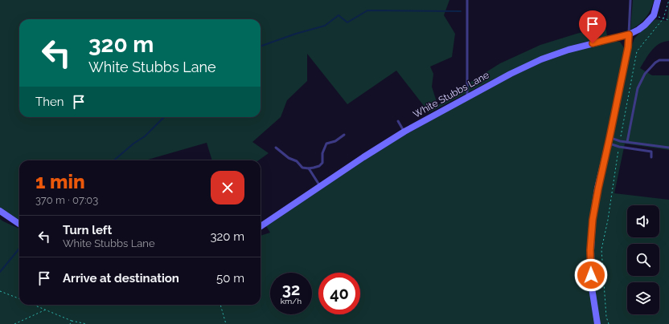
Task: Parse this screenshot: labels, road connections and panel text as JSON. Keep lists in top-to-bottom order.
{
  "streets": {
    "street": ["White Stubbs Lane"]
  },
  "page": {
    "turn": ["320 m", "White Stubbs Lane"],
    "then": "Then",
    "heading": ["1 min", "370 m · 07:03"],
    "list": [
      {
        "name": "Turn left",
        "note": "White Stubbs Lane",
        "value": "320 m"
      },
      {
        "name": "Arrive at destination",
        "value": "50 m"
      }
    ],
    "speed": "32 km/h",
    "limit": "40"
  }
}
